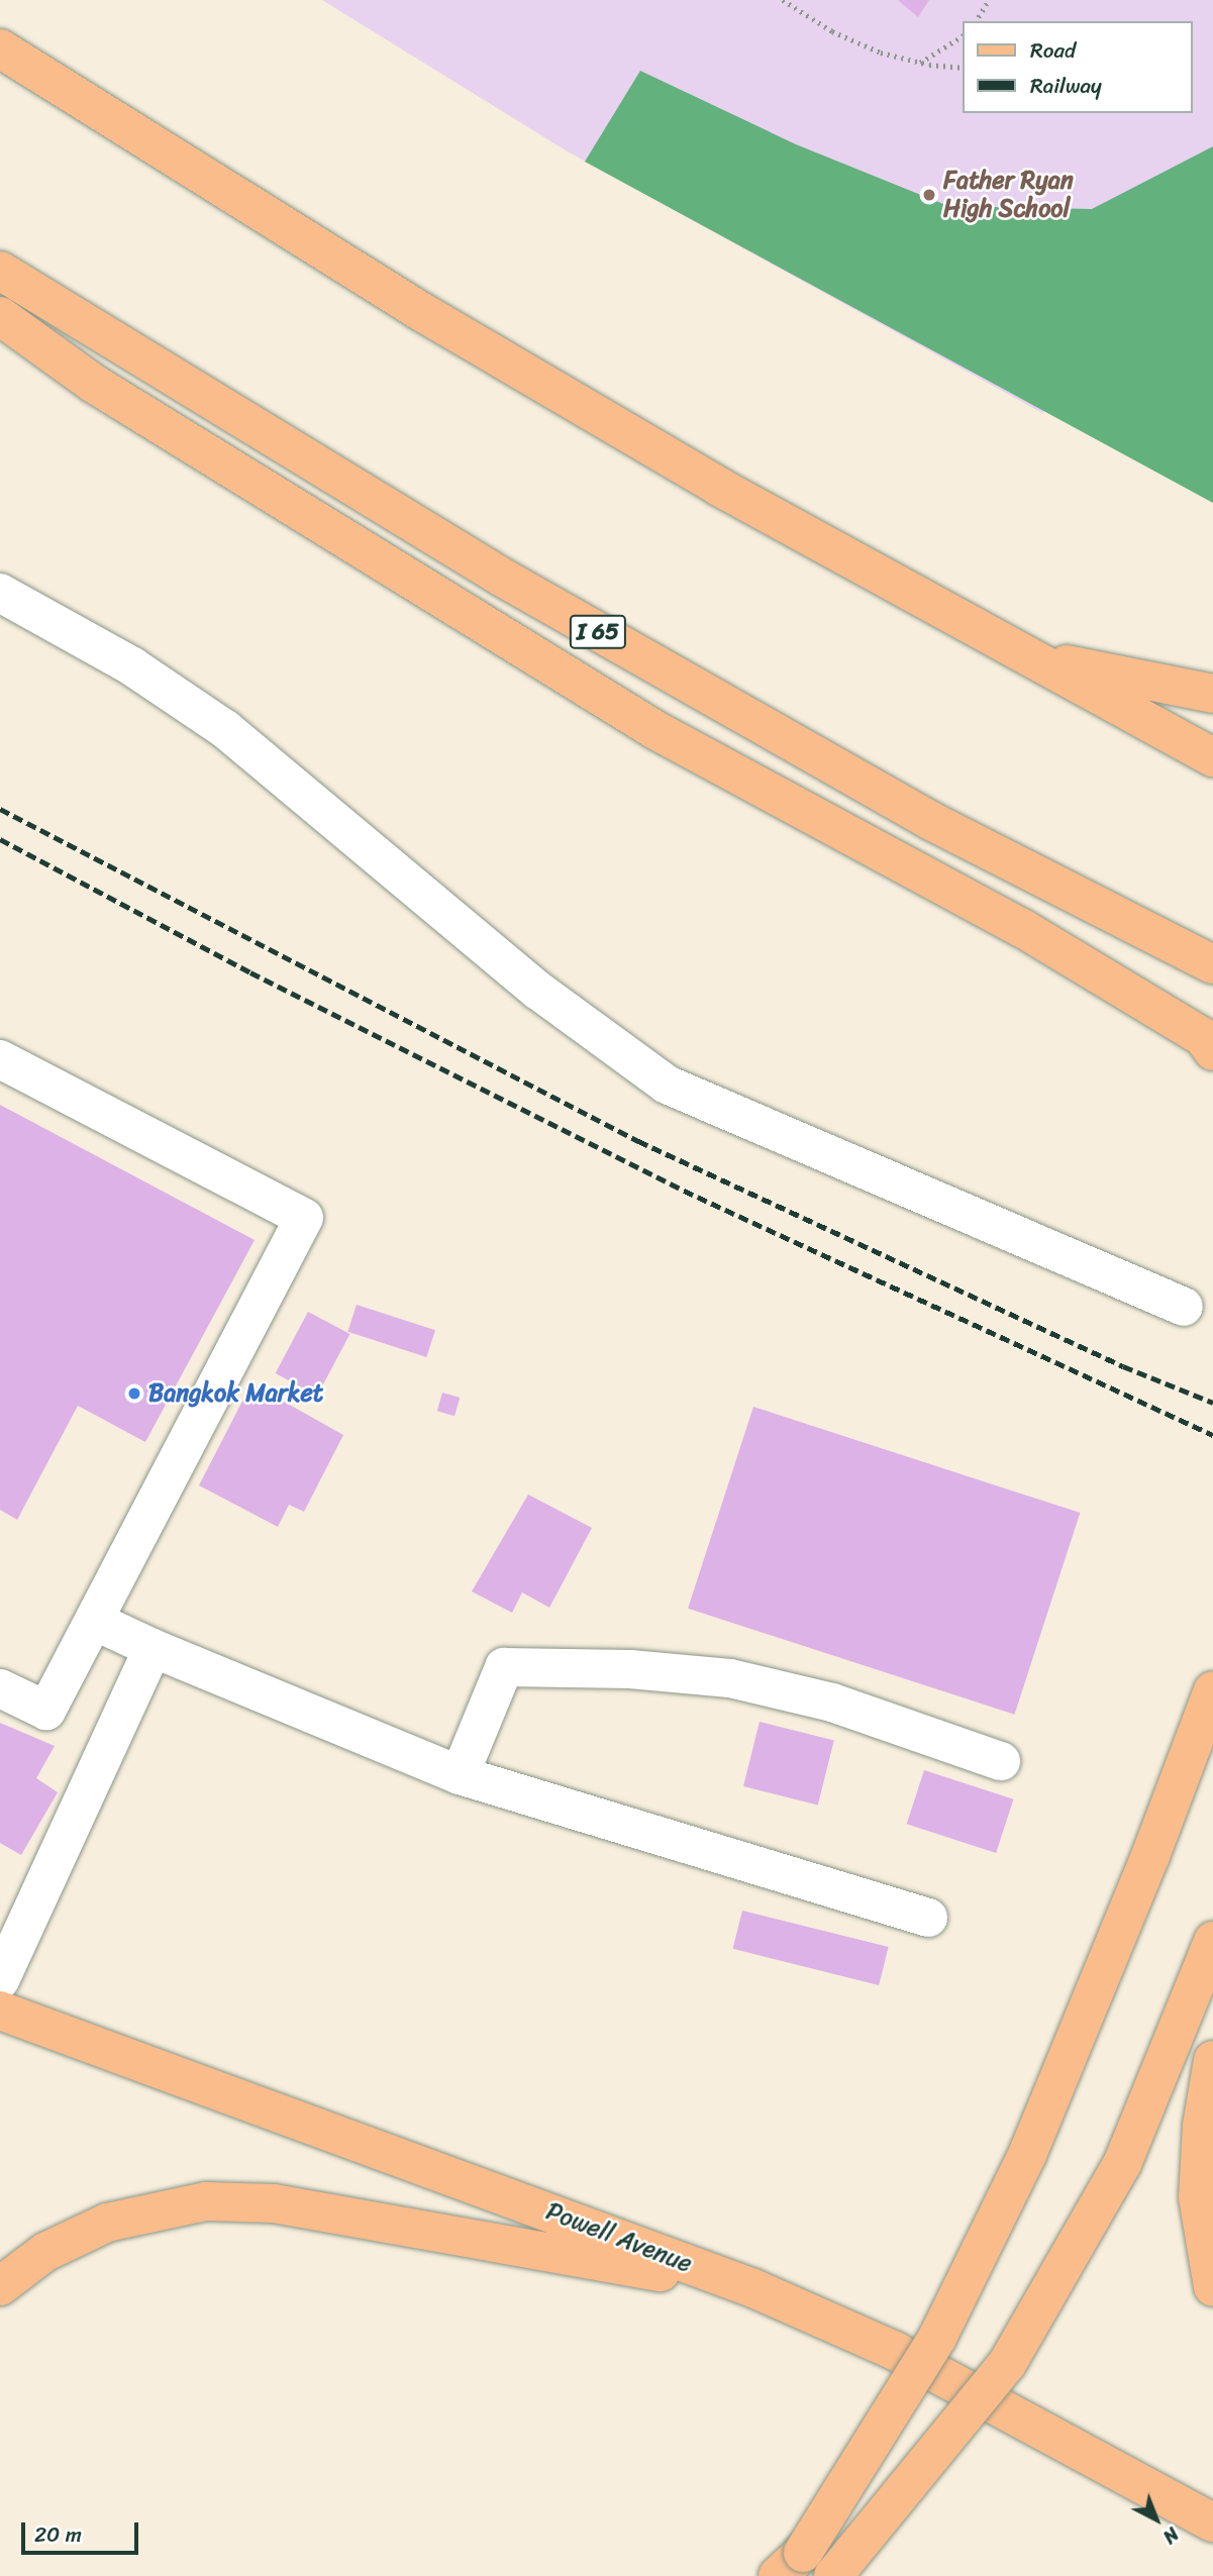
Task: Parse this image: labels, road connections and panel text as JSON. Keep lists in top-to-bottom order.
{
  "streets": {
    "main road": ["I 65", "Powell Avenue"]
  },
  "places": ["Father Ryan High School", "Bangkok Market"],
  "legend": ["Road", "Railway"],
  "scale_bar": "20 m",
  "north": "bottom right"
}
